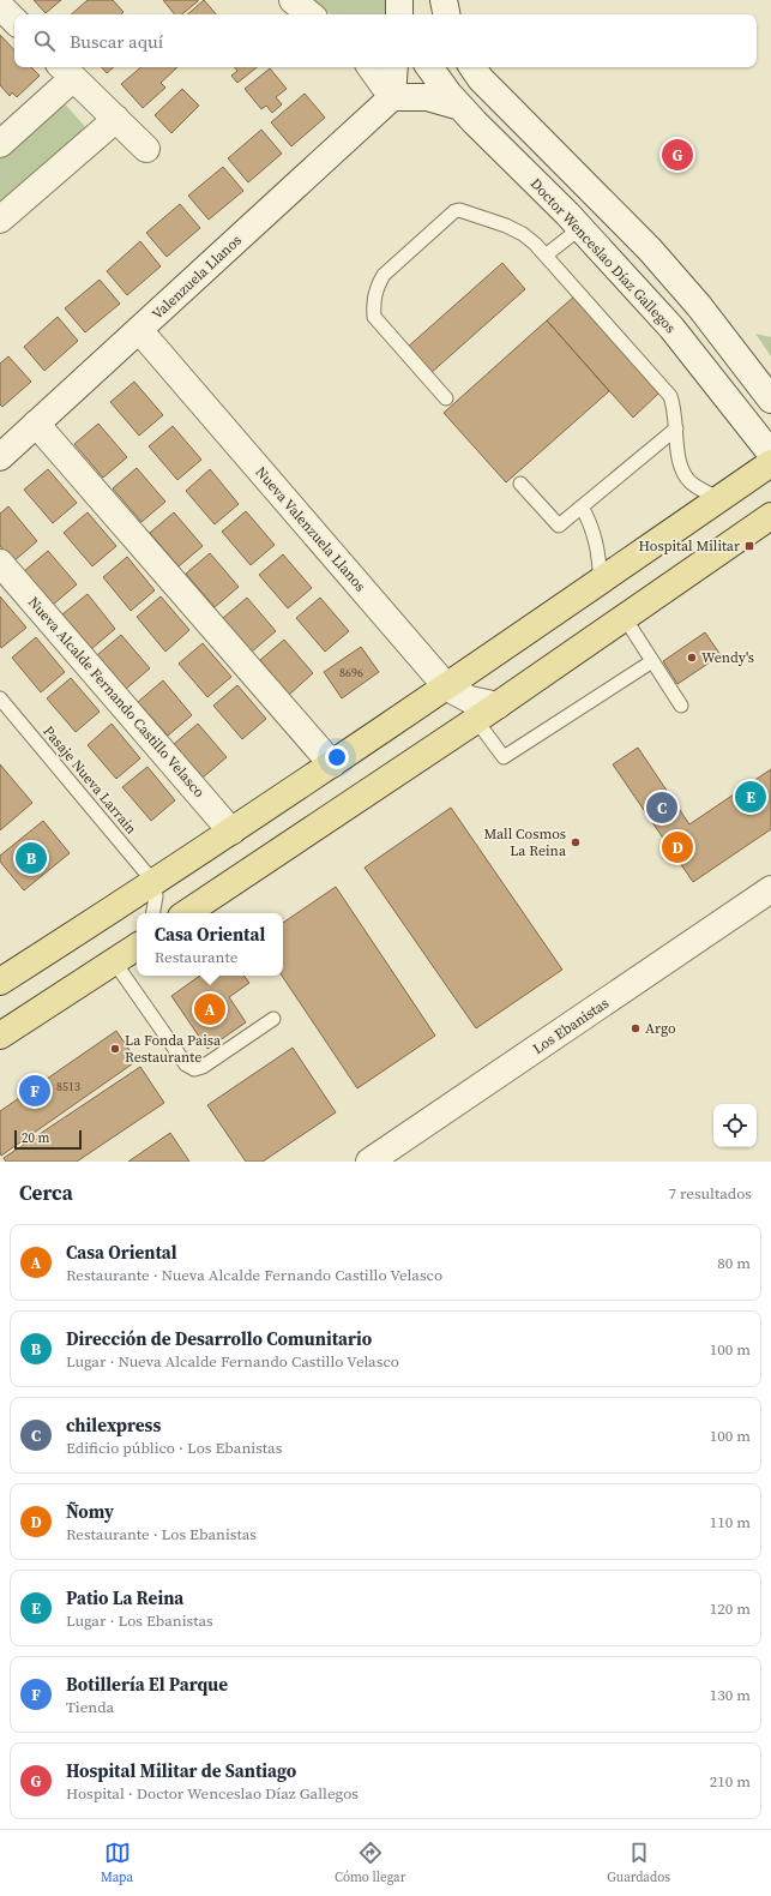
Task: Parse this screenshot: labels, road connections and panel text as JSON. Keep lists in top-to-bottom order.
{
  "streets": {
    "street": [
      "Doctor Wenceslao Díaz Gallegos",
      "Valenzuela Llanos",
      "Nueva Valenzuela Llanos",
      "Nueva Alcalde Fernando Castillo Velasco",
      "Los Ebanistas"
    ],
    "lane": ["Pasaje Nueva Larraín"]
  },
  "crossings": [
    ["Valenzuela Llanos", "Nueva Valenzuela Llanos"]
  ],
  "places": {
    "transit": ["Hospital Militar"],
    "other": [
      "Wendy's",
      "Mall Cosmos La Reina",
      "Argo",
      "La Fonda Paisa Restaurante"
    ]
  },
  "house_numbers": ["8696", "8513"],
  "scale_bar": "20 m",
  "page": {
    "search": "Buscar aquí",
    "pins": [
      "G",
      "E",
      "C",
      "D",
      "B",
      "A",
      "F"
    ],
    "popup": ["Casa Oriental", "Restaurante"],
    "scale": "20 m",
    "heading": ["Cerca", "7 resultados"],
    "list": [
      {
        "mark": "A",
        "name": "Casa Oriental",
        "note": "Restaurante · Nueva Alcalde Fernando Castillo Velasco",
        "value": "80 m"
      },
      {
        "mark": "B",
        "name": "Dirección de Desarrollo Comunitario",
        "note": "Lugar · Nueva Alcalde Fernando Castillo Velasco",
        "value": "100 m"
      },
      {
        "mark": "C",
        "name": "chilexpress",
        "note": "Edificio público · Los Ebanistas",
        "value": "100 m"
      },
      {
        "mark": "D",
        "name": "Ñomy",
        "note": "Restaurante · Los Ebanistas",
        "value": "110 m"
      },
      {
        "mark": "E",
        "name": "Patio La Reina",
        "note": "Lugar · Los Ebanistas",
        "value": "120 m"
      },
      {
        "mark": "F",
        "name": "Botillería El Parque",
        "note": "Tienda",
        "value": "130 m"
      },
      {
        "mark": "G",
        "name": "Hospital Militar de Santiago",
        "note": "Hospital · Doctor Wenceslao Díaz Gallegos",
        "value": "210 m"
      }
    ],
    "nav": ["Mapa", "Cómo llegar", "Guardados"]
  }
}
